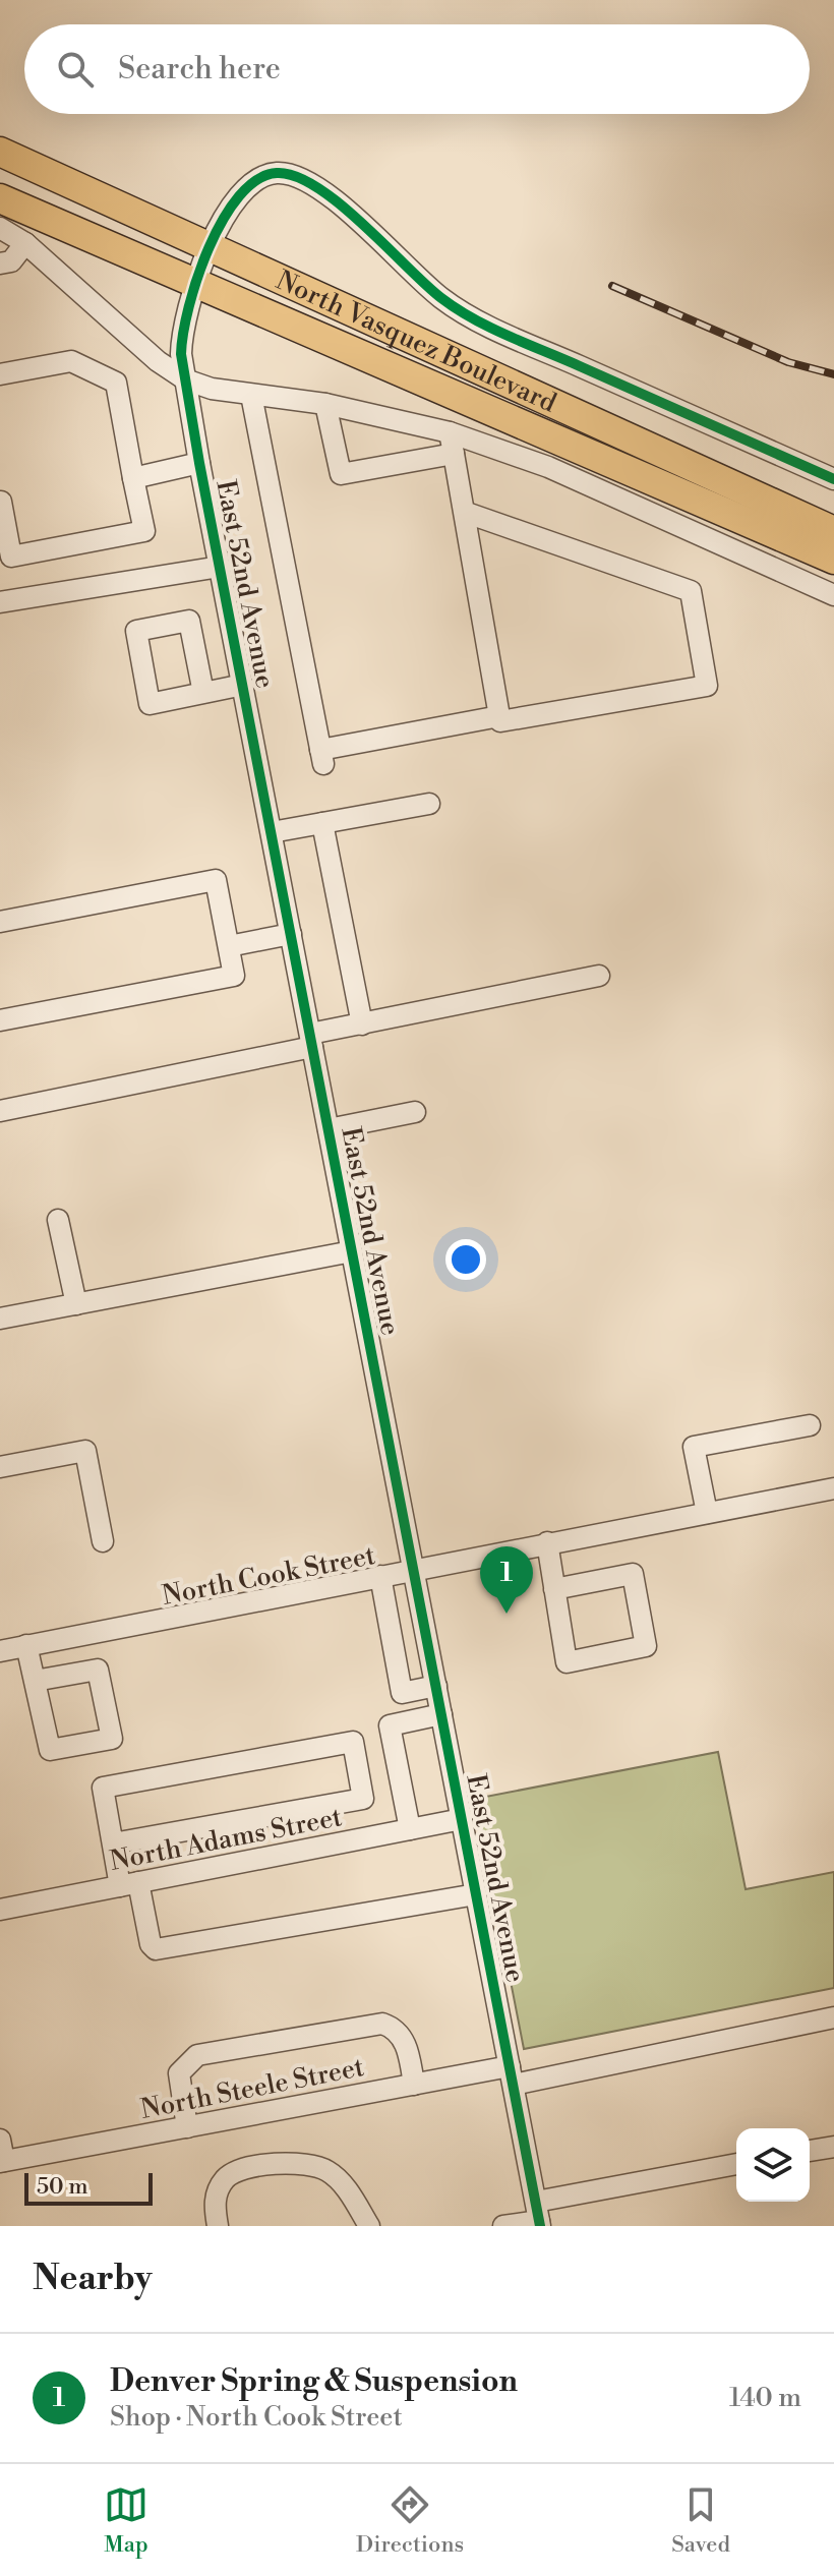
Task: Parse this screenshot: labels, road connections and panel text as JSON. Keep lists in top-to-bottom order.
{
  "streets": {
    "highway": ["North Vasquez Boulevard"],
    "street": [
      "East 52nd Avenue",
      "North Cook Street",
      "North Adams Street",
      "North Steele Street"
    ]
  },
  "crossings": [
    ["North Vasquez Boulevard", "East 52nd Avenue"],
    ["East 52nd Avenue", "North Cook Street"],
    ["East 52nd Avenue", "North Adams Street"],
    ["East 52nd Avenue", "North Steele Street"]
  ],
  "scale_bar": "50 m",
  "page": {
    "search": "Search here",
    "pins": "1",
    "scale": "50 m",
    "heading": "Nearby",
    "list": [
      {
        "mark": "1",
        "name": "Denver Spring & Suspension",
        "note": "Shop · North Cook Street",
        "value": "140 m"
      }
    ],
    "nav": ["Map", "Directions", "Saved"]
  }
}
